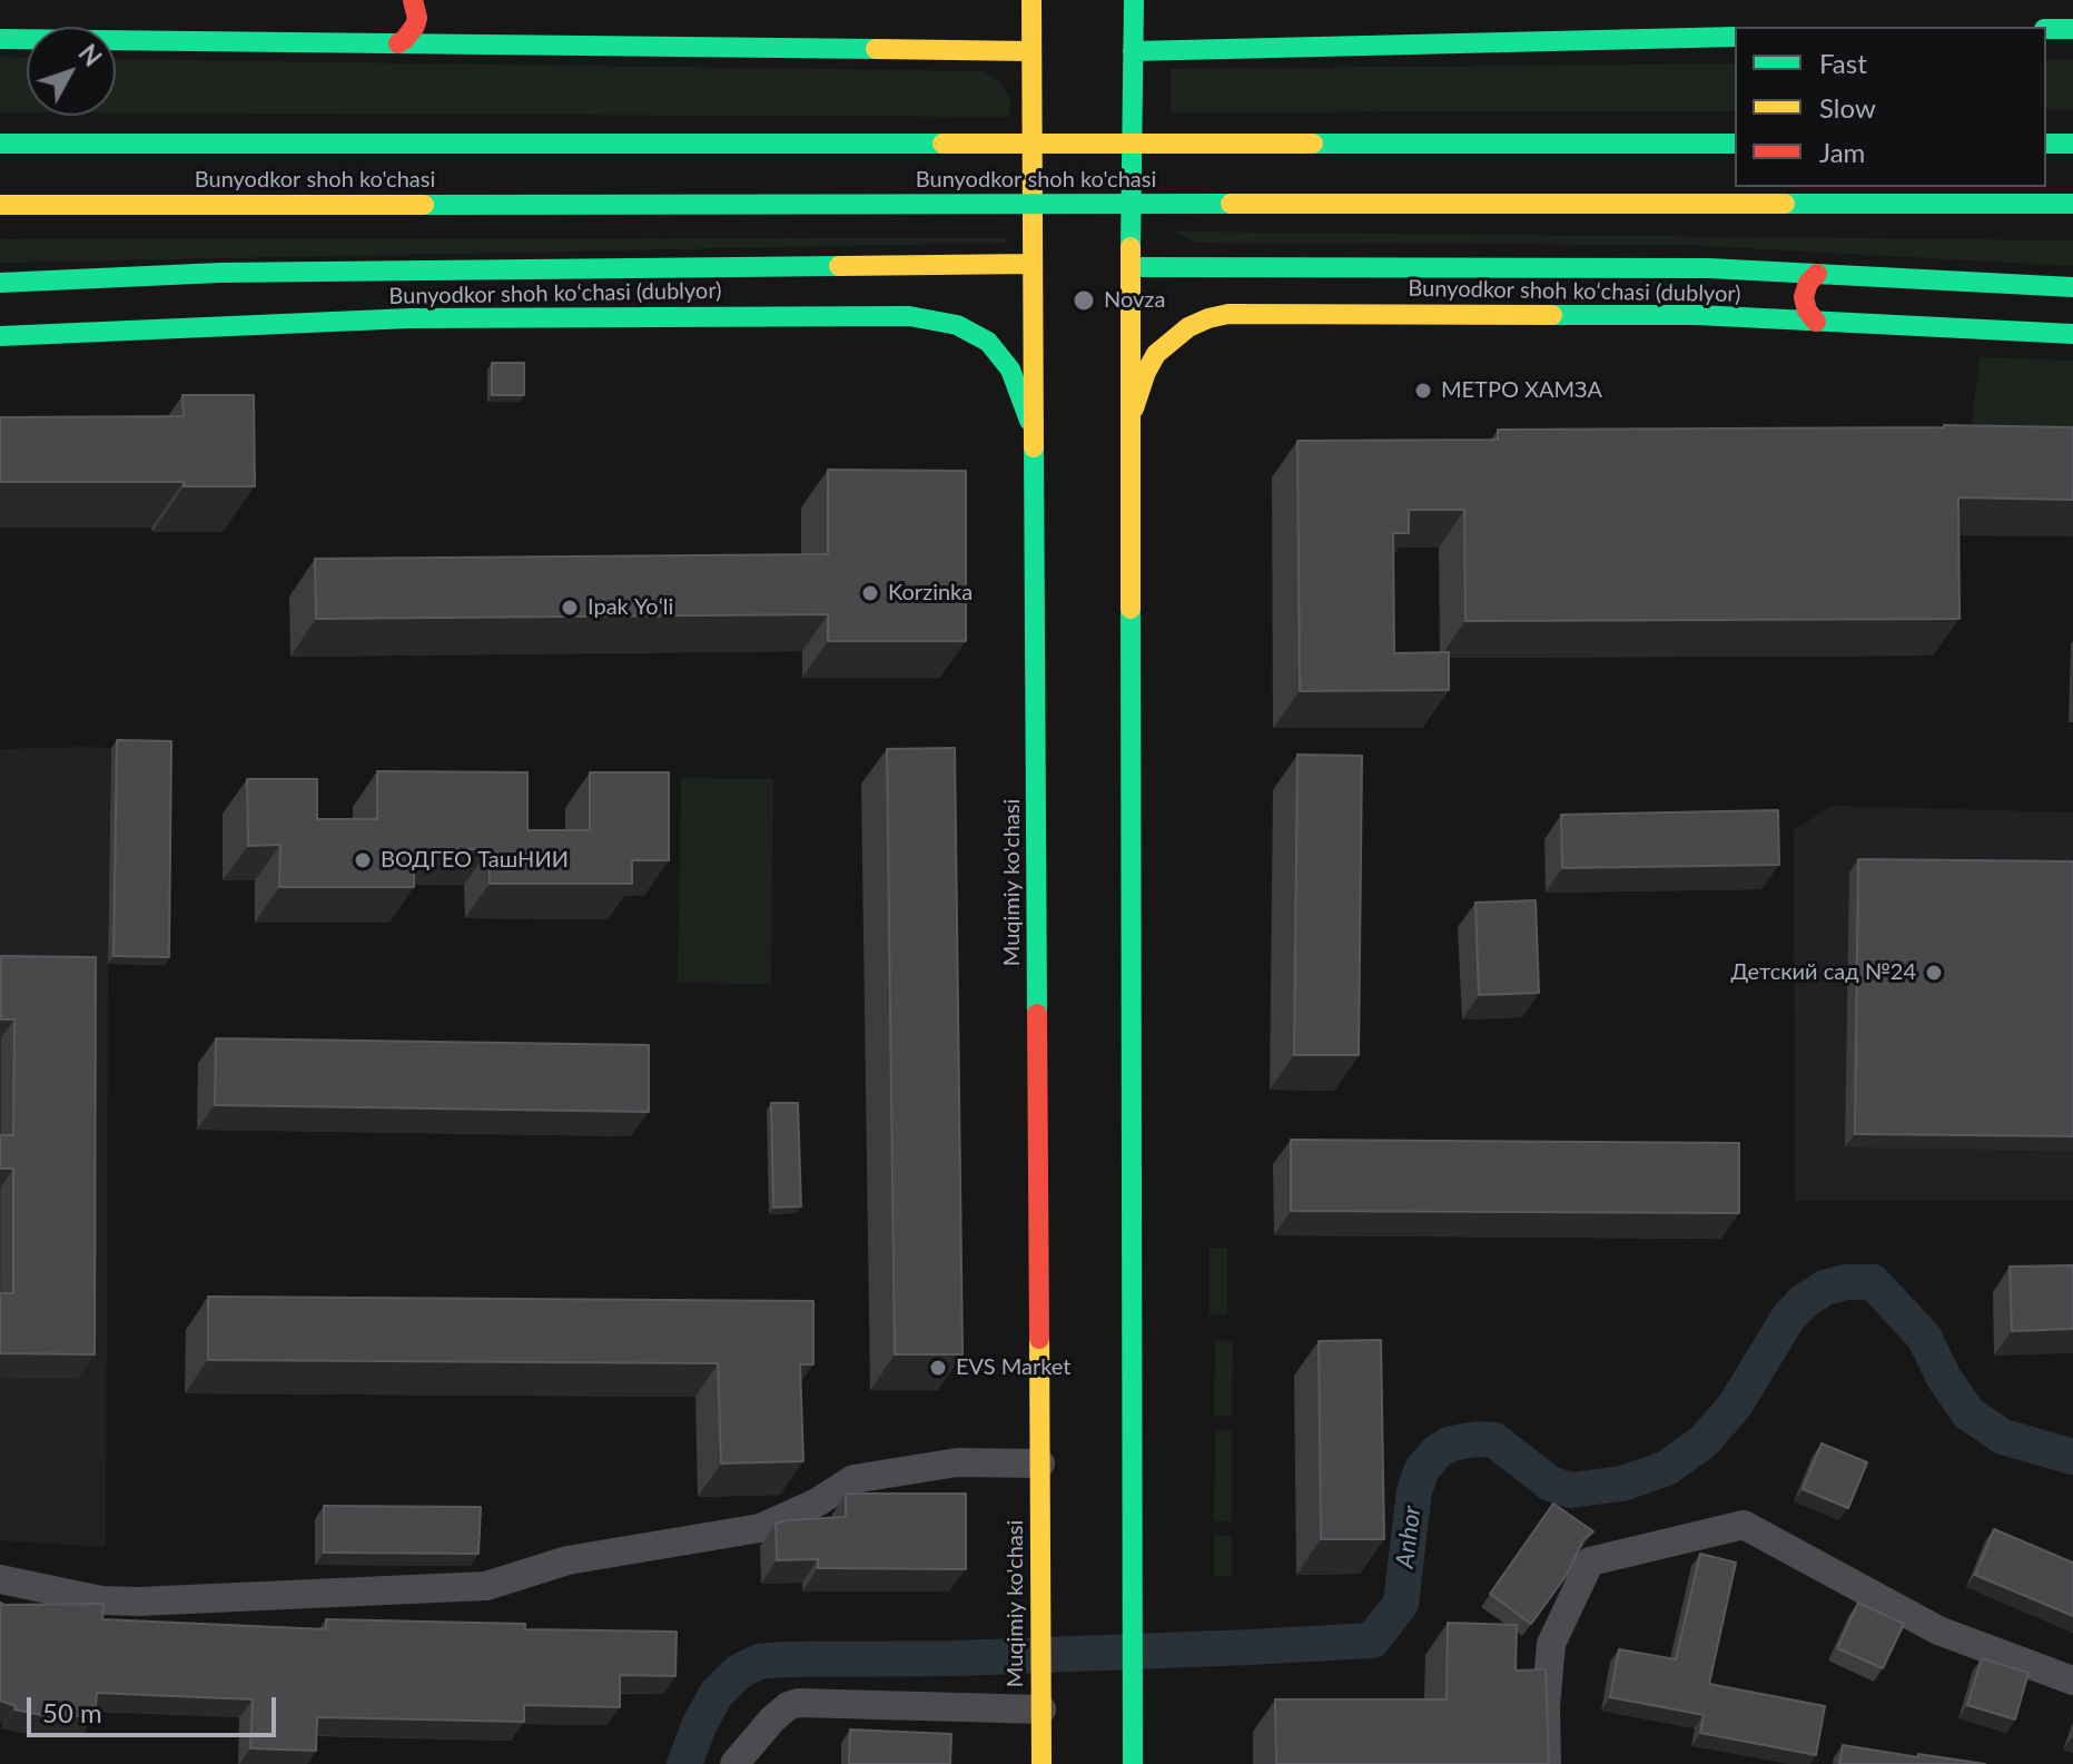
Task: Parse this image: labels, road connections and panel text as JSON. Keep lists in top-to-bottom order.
{
  "streets": {
    "main road": ["Bunyodkor shoh ko'chasi", "Bunyodkor shoh koʻchasi (dublyor)", "Muqimiy ko'chasi"]
  },
  "crossings": [
    ["Bunyodkor shoh koʻchasi (dublyor)", "Muqimiy ko'chasi"]
  ],
  "water": ["Anhor"],
  "places": [
    "Novza",
    "МЕТРО ХАМЗА",
    "Korzinka",
    "Ipak Yoʻli",
    "ВОДГЕО ТашНИИ",
    "Детский сад №24",
    "EVS Market"
  ],
  "legend": ["Fast", "Slow", "Jam"],
  "scale_bar": "50 m",
  "north": "top right"
}
